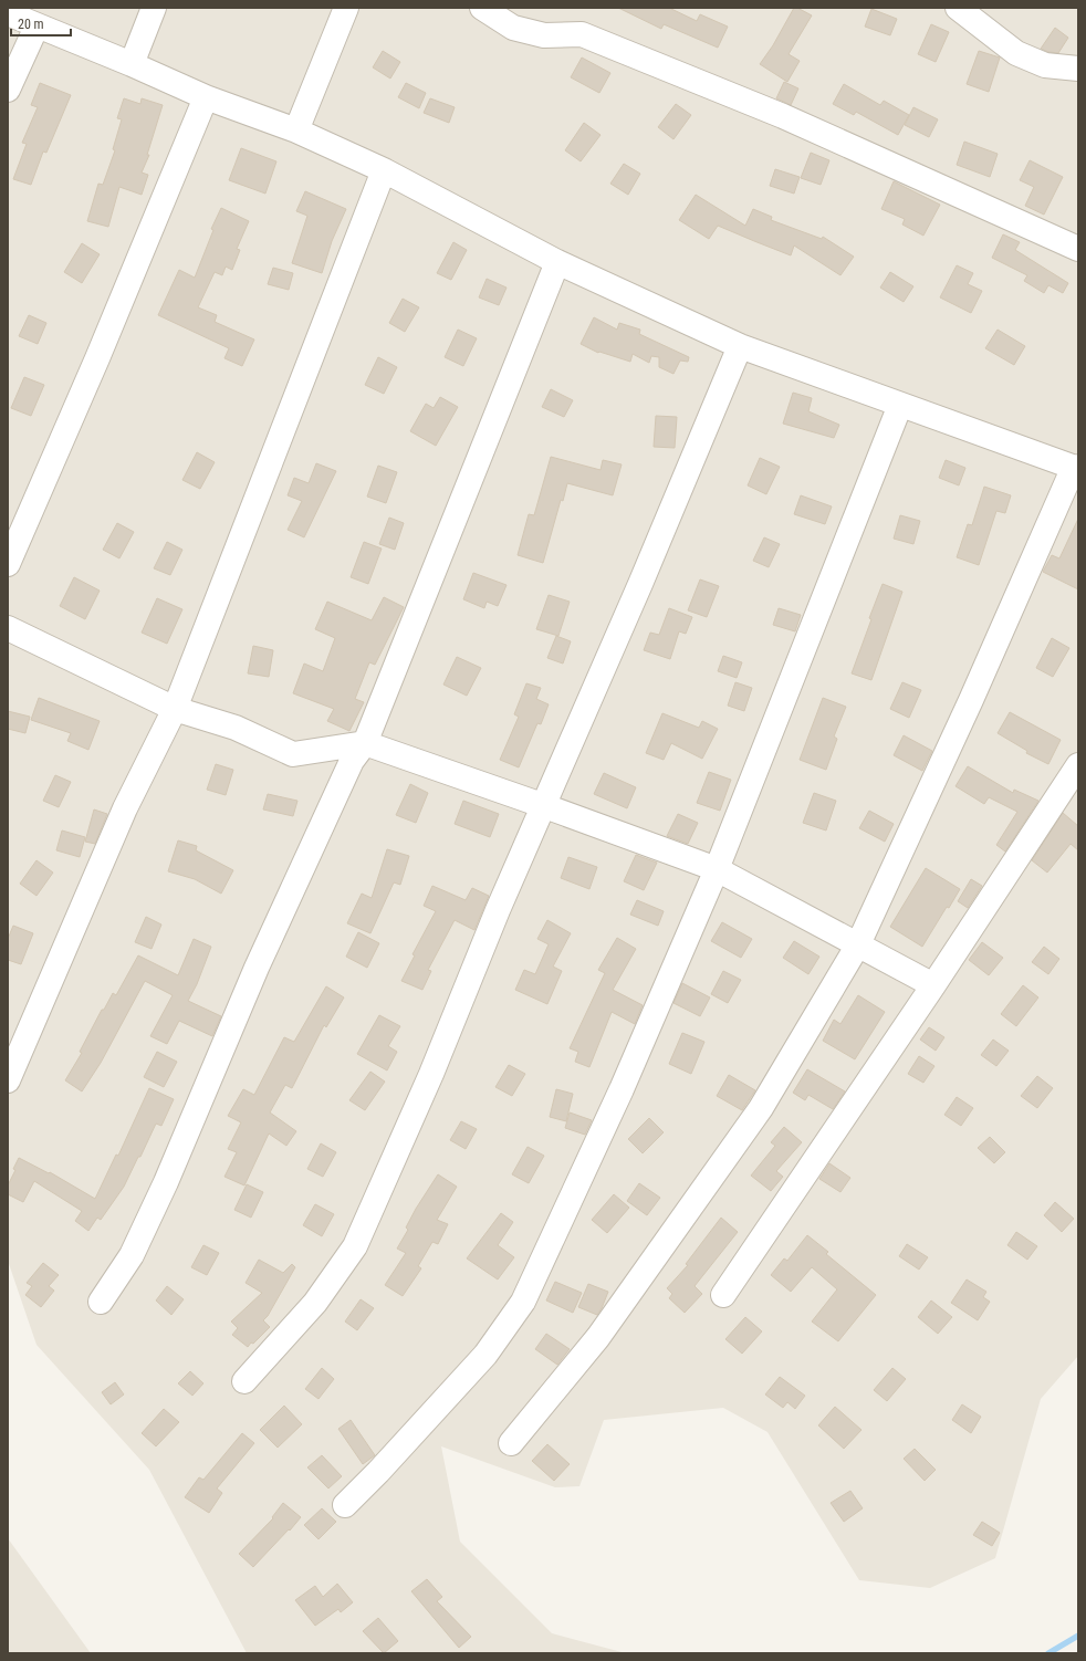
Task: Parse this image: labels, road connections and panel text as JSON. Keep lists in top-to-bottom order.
{
  "scale_bar": "20 m"
}
